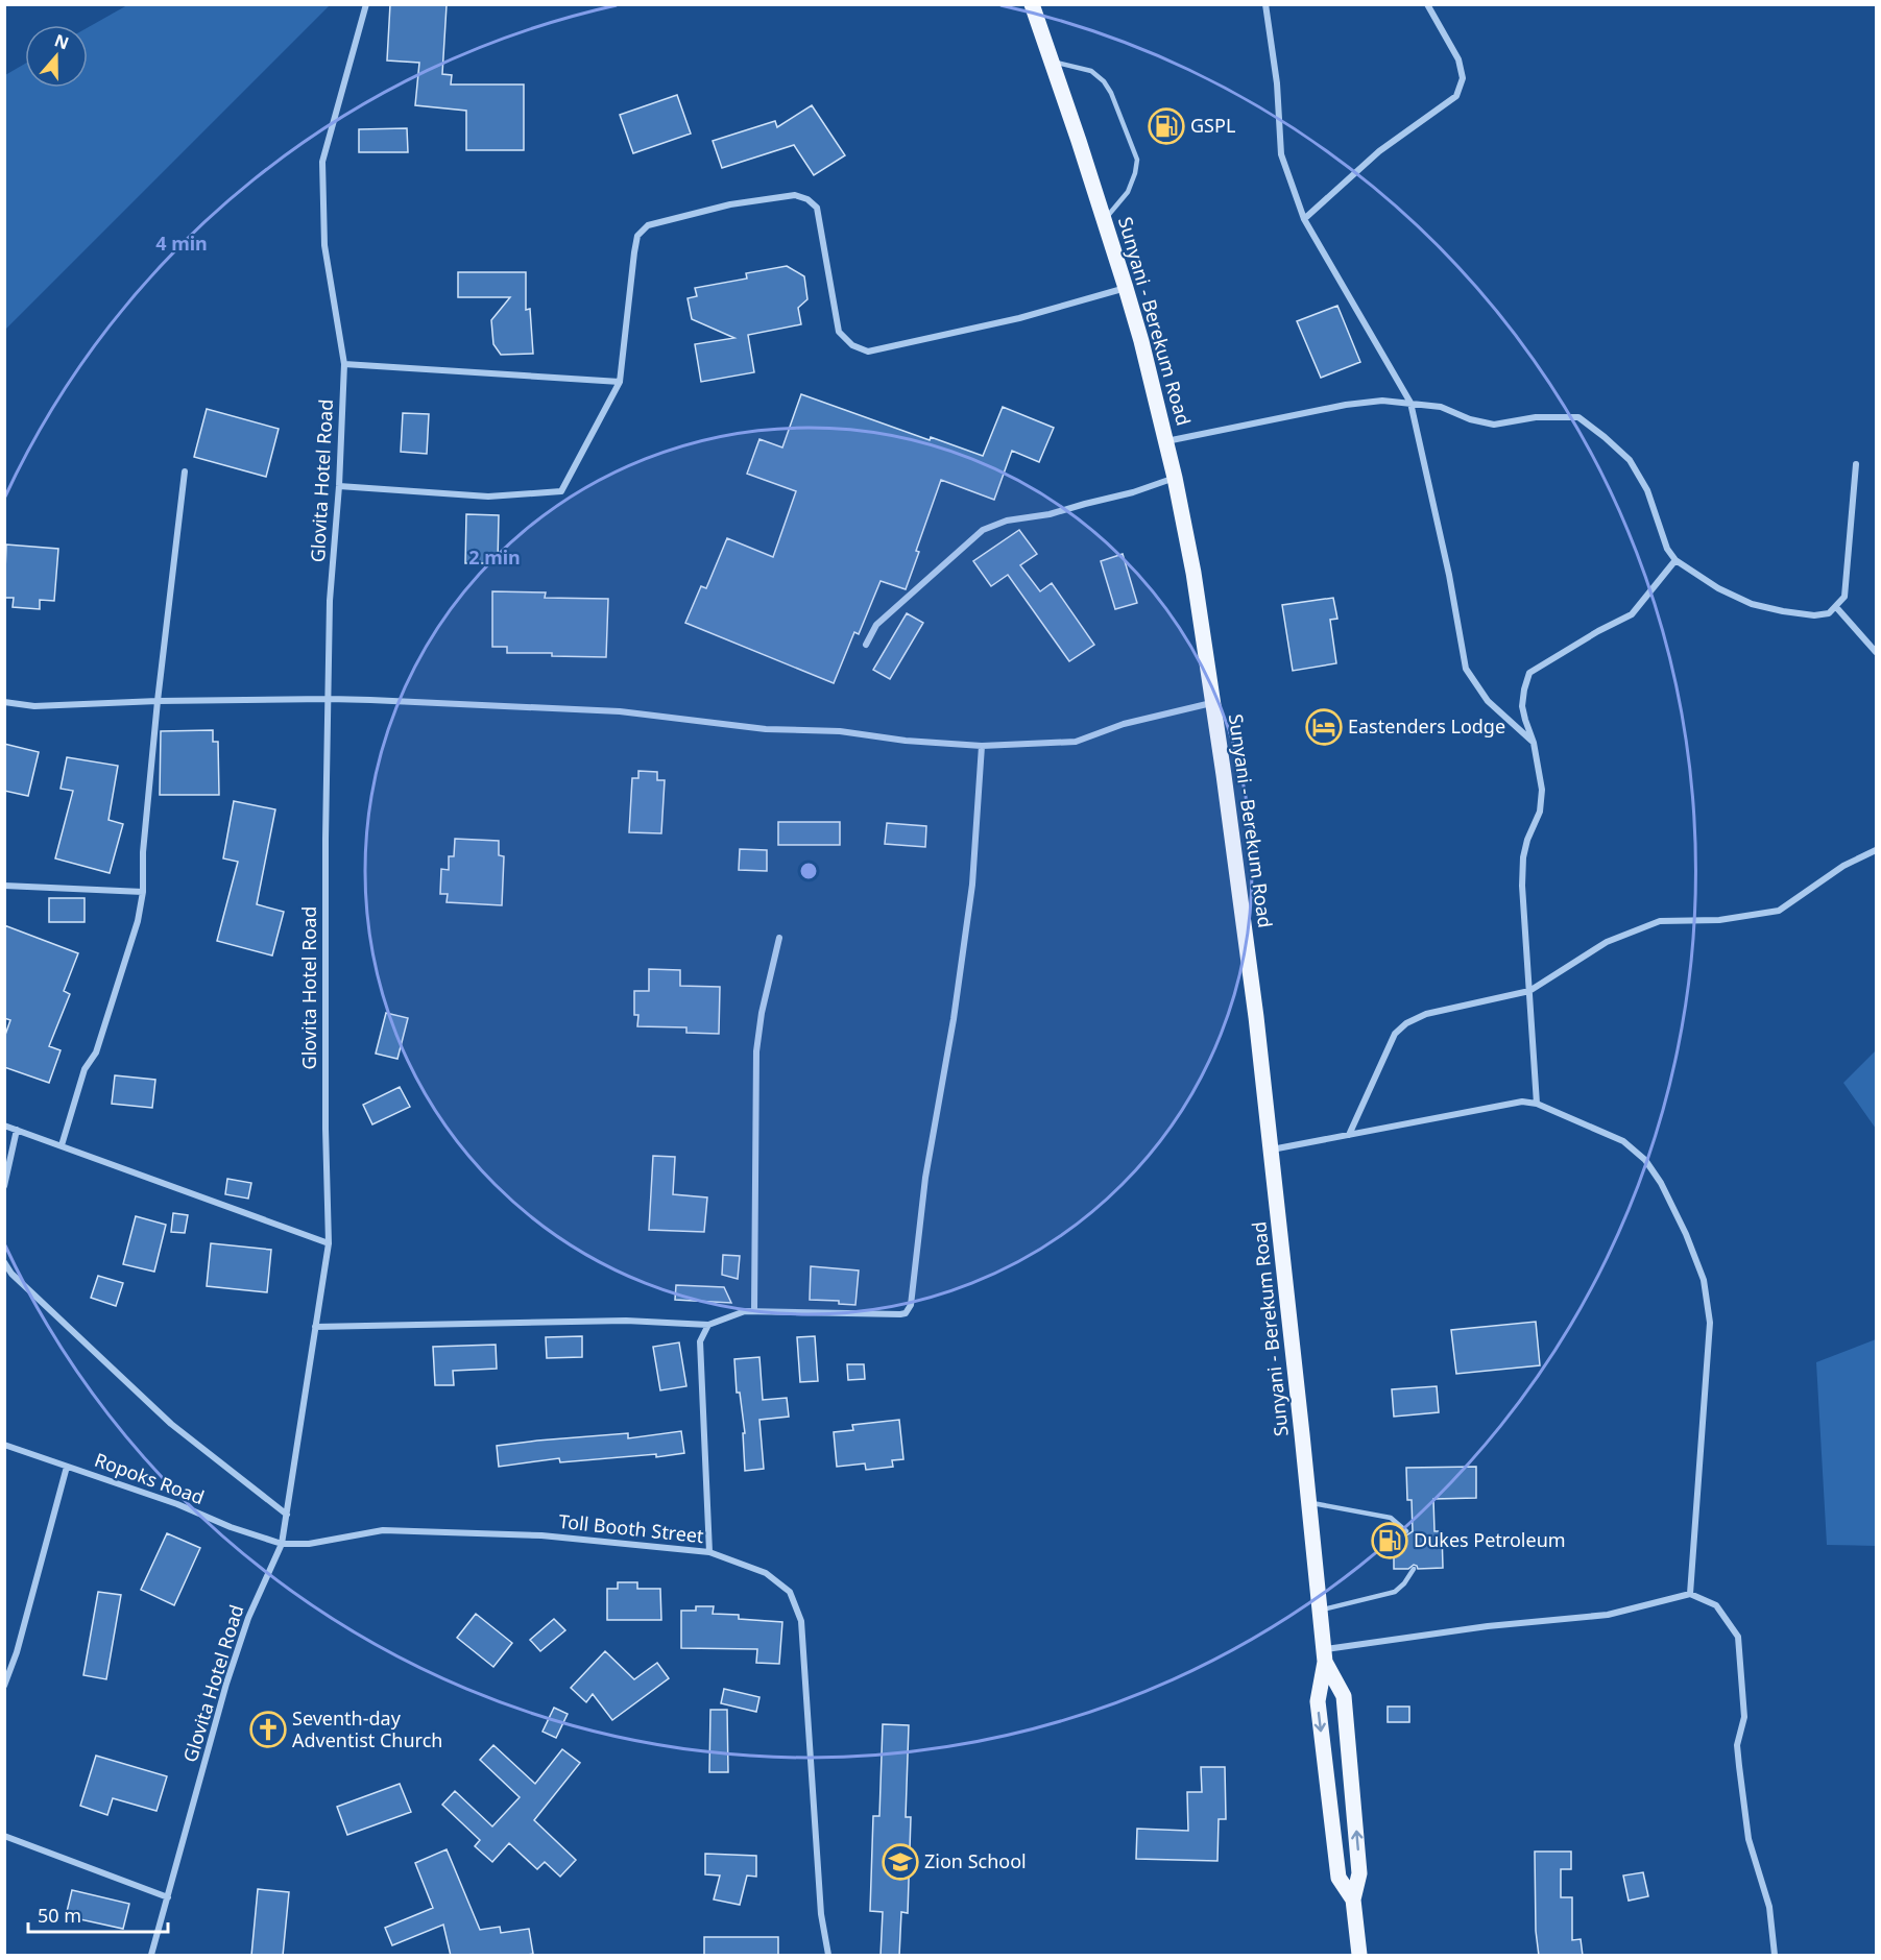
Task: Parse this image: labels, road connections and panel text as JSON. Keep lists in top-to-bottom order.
{
  "streets": {
    "main road": ["Sunyani - Berekum Road"],
    "street": ["Glovita Hotel Road", "Ropoks Road", "Toll Booth Street"]
  },
  "crossings": [
    ["Glovita Hotel Road", "Ropoks Road"],
    ["Glovita Hotel Road", "Toll Booth Street"],
    ["Ropoks Road", "Toll Booth Street"]
  ],
  "places": {
    "fuel station": ["GSPL", "Dukes Petroleum"],
    "hotel": ["Eastenders Lodge"],
    "church": ["Seventh-day Adventist Church"],
    "school or university": ["Zion School"]
  },
  "scale_bar": "50 m",
  "north": "top",
  "rings": ["4 min", "2 min"]
}
